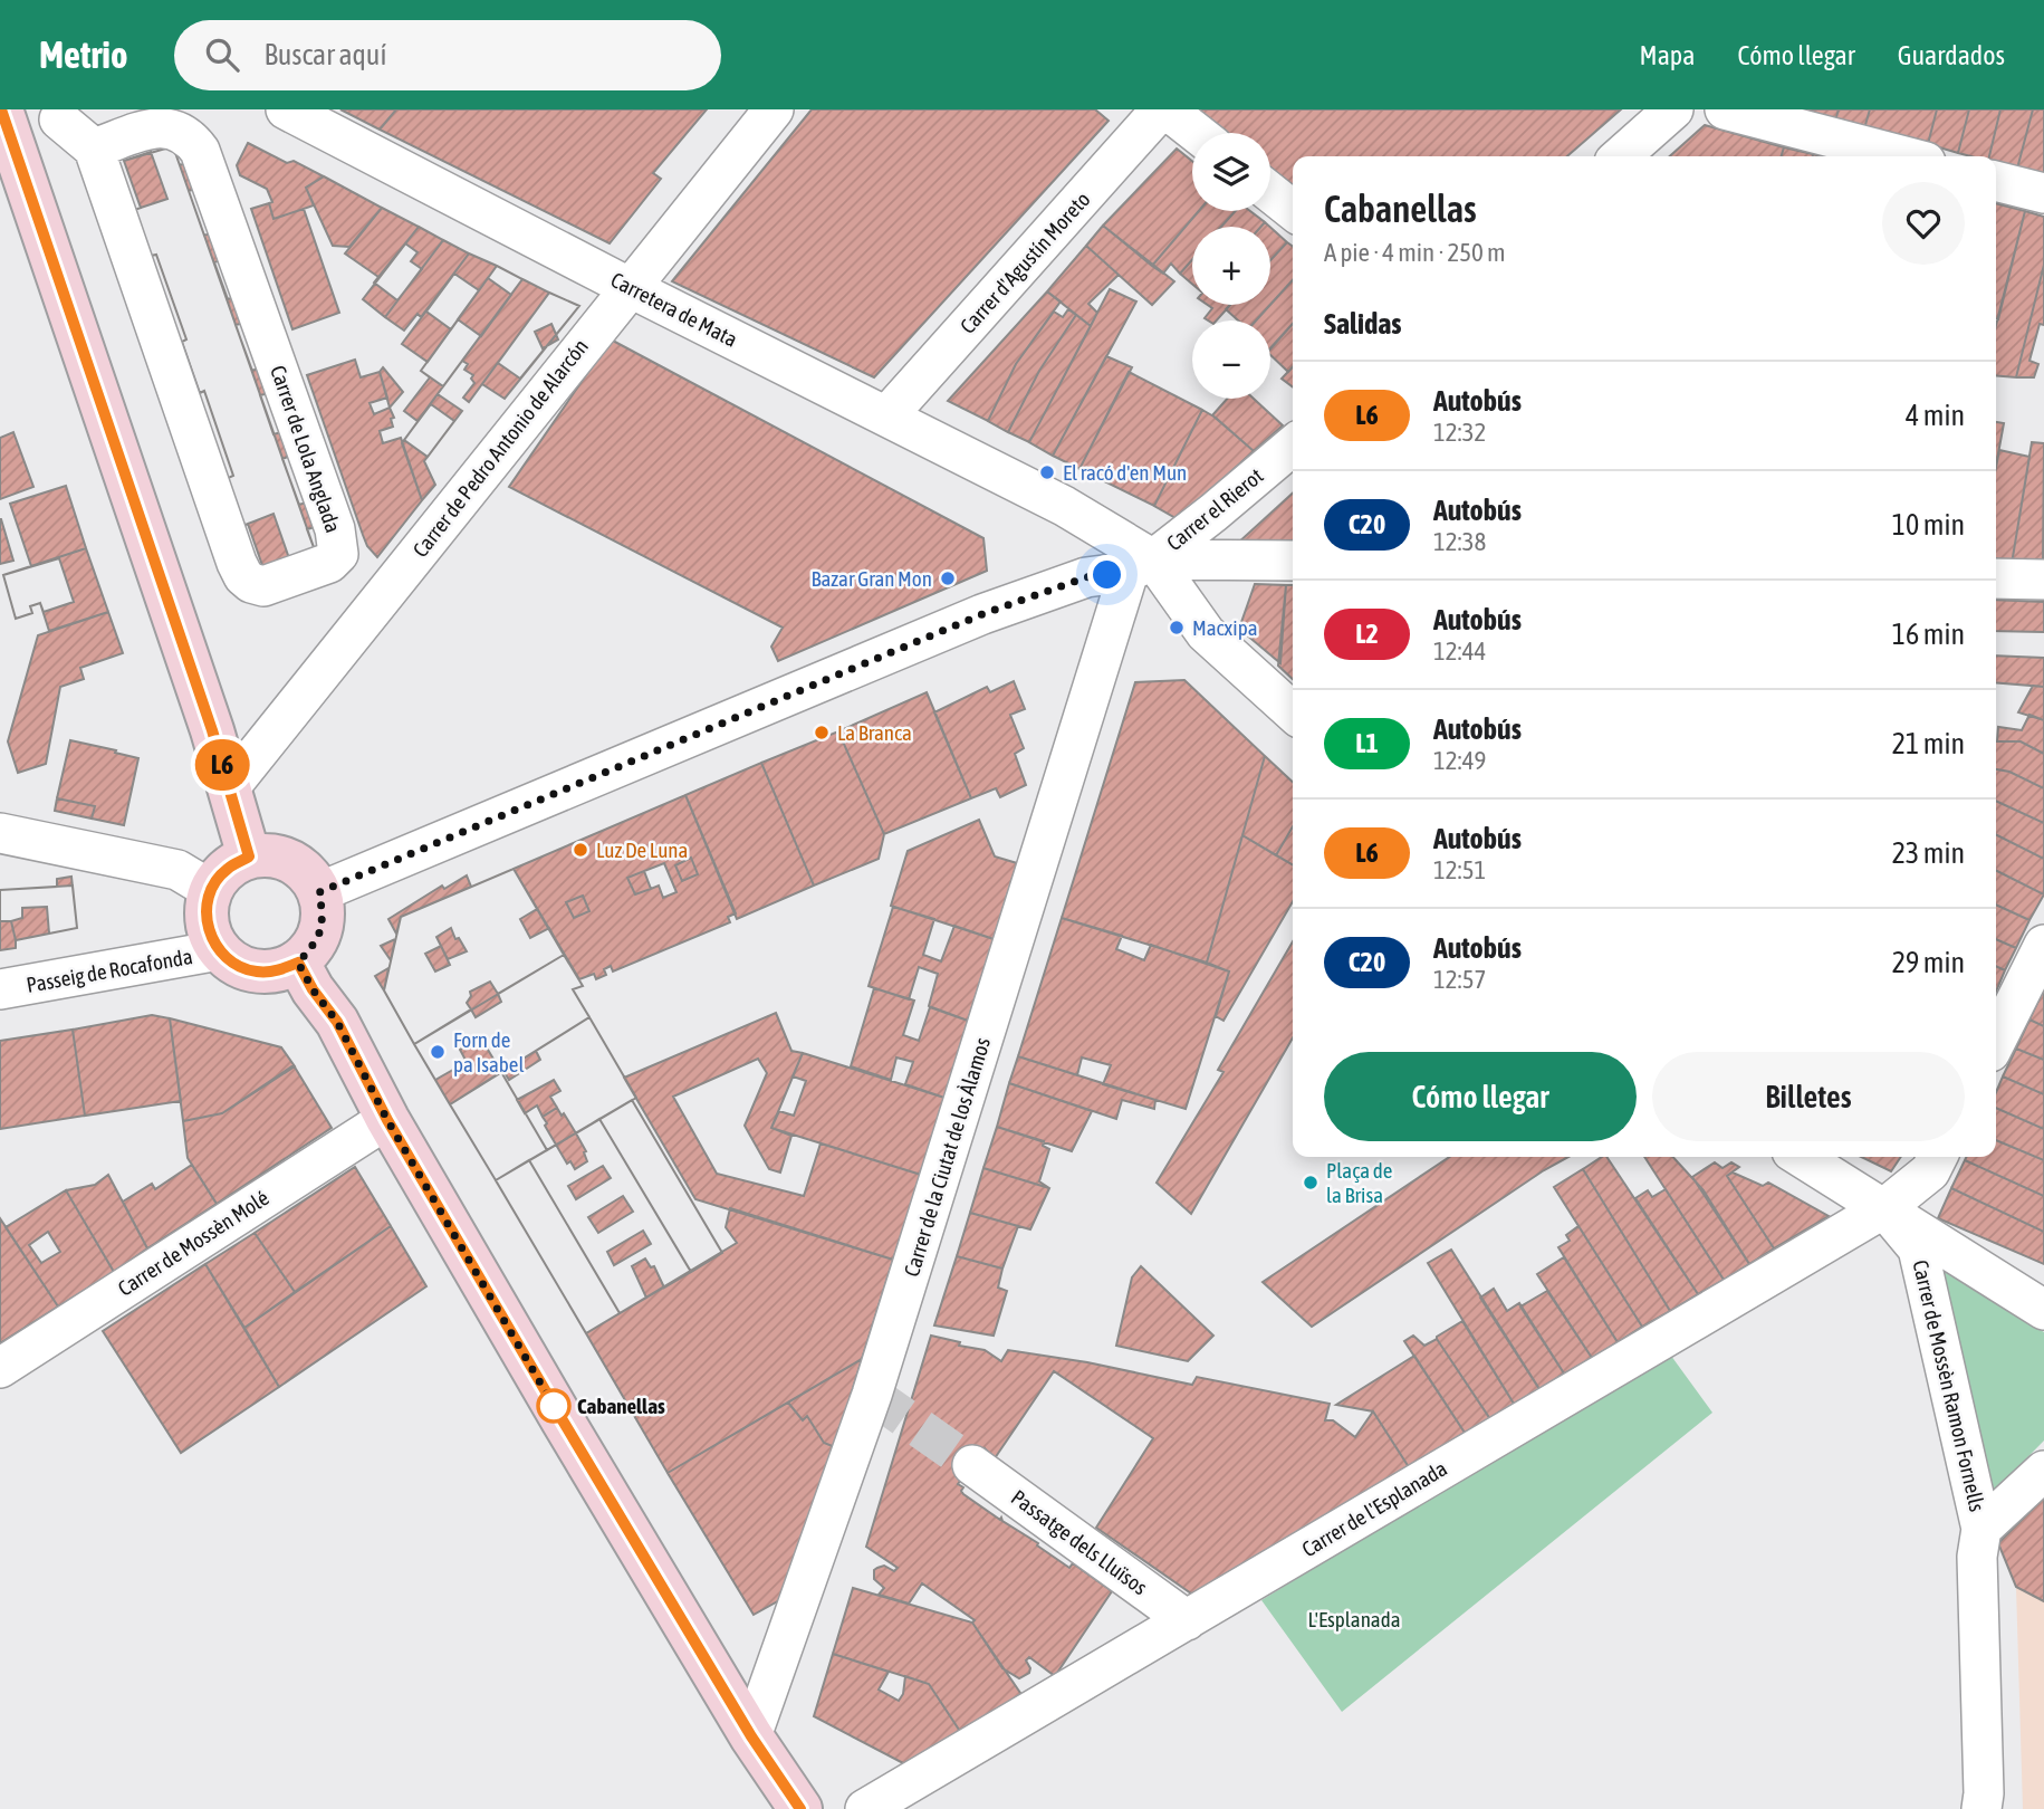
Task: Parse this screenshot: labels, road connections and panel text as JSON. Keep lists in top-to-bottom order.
{
  "streets": {
    "street": [
      "Carrer d'Agustín Moreto",
      "Carretera de Mata",
      "Carrer de Pedro Antonio de Alarcón",
      "Carrer de Lola Anglada",
      "Carrer el Rierot",
      "Passeig de Rocafonda",
      "Carrer de la Ciutat de los Àlamos",
      "Carrer de Mossèn Molé",
      "Carrer de Mossèn Ramon Fornells",
      "Carrer de l'Esplanada",
      "Passatge dels Lluïsos"
    ]
  },
  "crossings": [
    ["Carrer d'Agustín Moreto", "Carretera de Mata"],
    ["Carretera de Mata", "Carrer de Pedro Antonio de Alarcón"],
    ["Carretera de Mata", "Carrer el Rierot"],
    ["Carretera de Mata", "Carrer de la Ciutat de los Àlamos"],
    ["Carrer el Rierot", "Carrer de la Ciutat de los Àlamos"],
    ["Carrer de Mossèn Ramon Fornells", "Carrer de l'Esplanada"],
    ["Carrer de l'Esplanada", "Passatge dels Lluïsos"]
  ],
  "parks": ["L'Esplanada"],
  "places": [
    "El racó d'en Mun",
    "Bazar Gran Mon",
    "Macxipa",
    "La Branca",
    "Luz De Luna",
    "Forn de pa Isabel",
    "Plaça de la Brisa",
    "Cabanellas"
  ],
  "lines": ["bus line L6"],
  "page": {
    "header": "Metrio",
    "search": "Buscar aquí",
    "nav": ["Mapa", "Cómo llegar", "Guardados"],
    "on_map": "L6",
    "map_buttons": ["+", "−"],
    "heading": [
      ["Cabanellas", "A pie · 4 min · 250 m"],
      "Salidas"
    ],
    "list": [
      {
        "mark": "L6",
        "name": "Autobús",
        "note": "12:32",
        "value": "4 min"
      },
      {
        "mark": "C20",
        "name": "Autobús",
        "note": "12:38",
        "value": "10 min"
      },
      {
        "mark": "L2",
        "name": "Autobús",
        "note": "12:44",
        "value": "16 min"
      },
      {
        "mark": "L1",
        "name": "Autobús",
        "note": "12:49",
        "value": "21 min"
      },
      {
        "mark": "L6",
        "name": "Autobús",
        "note": "12:51",
        "value": "23 min"
      },
      {
        "mark": "C20",
        "name": "Autobús",
        "note": "12:57",
        "value": "29 min"
      }
    ],
    "buttons": ["Cómo llegar", "Billetes"]
  }
}
